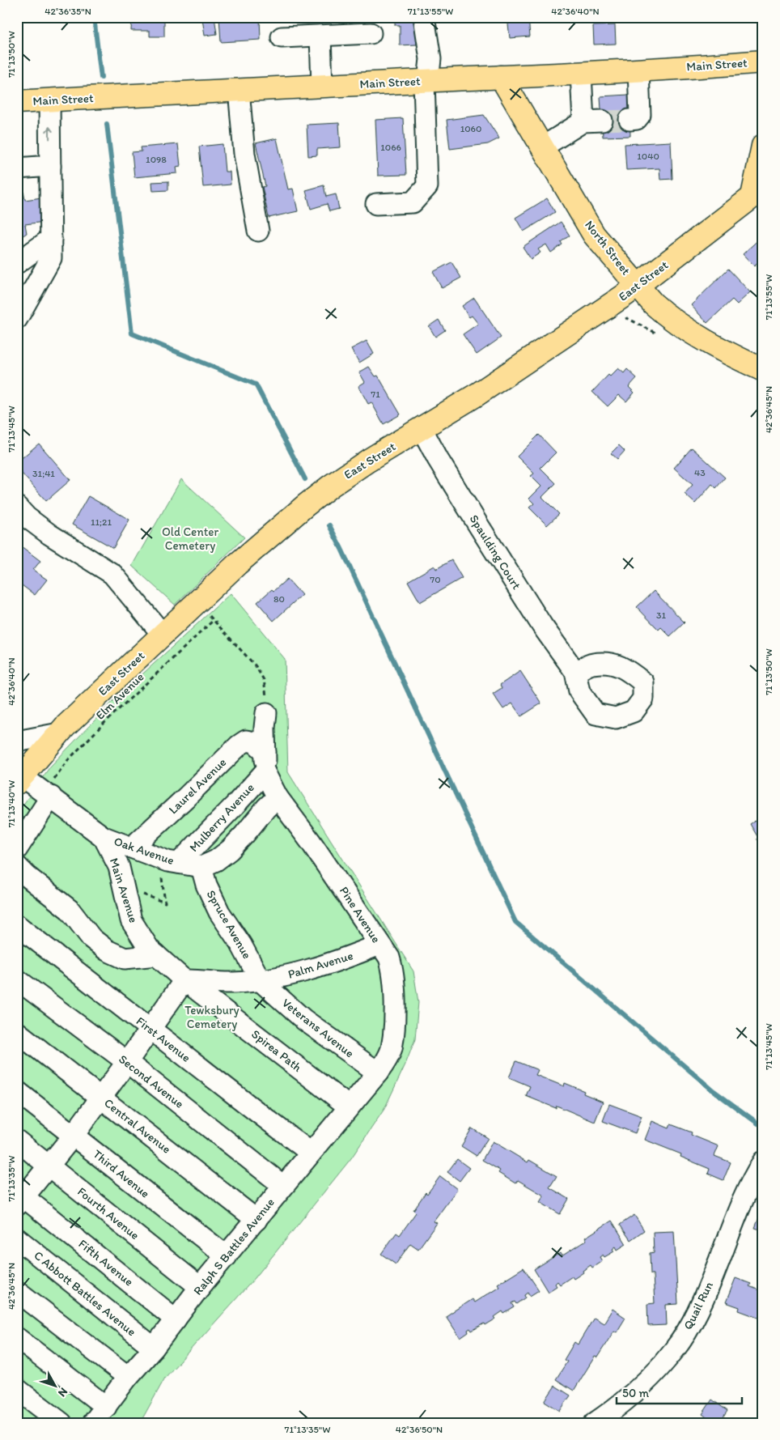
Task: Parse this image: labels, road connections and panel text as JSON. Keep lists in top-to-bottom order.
{
  "streets": {
    "main road": ["Main Street", "North Street", "East Street"],
    "street": [
      "Spaulding Court",
      "Laurel Avenue",
      "Mulberry Avenue",
      "Oak Avenue",
      "Main Avenue",
      "Pine Avenue",
      "Spruce Avenue",
      "Palm Avenue",
      "Veterans Avenue",
      "First Avenue",
      "Spirea Path",
      "Second Avenue",
      "Central Avenue",
      "Third Avenue",
      "Fourth Avenue",
      "Ralph S Battles Avenue",
      "Fifth Avenue",
      "C Abbott Battles Avenue",
      "Quail Run"
    ],
    "path": ["Elm Avenue"]
  },
  "crossings": [
    ["Main Street", "North Street"],
    ["North Street", "East Street"],
    ["East Street", "Spaulding Court"],
    ["East Street", "Main Avenue"],
    ["Elm Avenue", "Main Avenue"],
    ["Laurel Avenue", "Oak Avenue"],
    ["Mulberry Avenue", "Oak Avenue"],
    ["Mulberry Avenue", "Pine Avenue"],
    ["Oak Avenue", "Main Avenue"],
    ["Oak Avenue", "Spruce Avenue"],
    ["Main Avenue", "Palm Avenue"],
    ["Main Avenue", "Spirea Path"],
    ["Pine Avenue", "Palm Avenue"],
    ["Pine Avenue", "Veterans Avenue"],
    ["Pine Avenue", "Ralph S Battles Avenue"],
    ["Spruce Avenue", "Palm Avenue"],
    ["Spruce Avenue", "Veterans Avenue"],
    ["Palm Avenue", "Veterans Avenue"],
    ["Palm Avenue", "Spirea Path"],
    ["Veterans Avenue", "Ralph S Battles Avenue"],
    ["First Avenue", "Ralph S Battles Avenue"],
    ["Spirea Path", "Ralph S Battles Avenue"],
    ["Second Avenue", "Ralph S Battles Avenue"],
    ["Central Avenue", "Ralph S Battles Avenue"],
    ["Third Avenue", "Ralph S Battles Avenue"],
    ["Fourth Avenue", "Ralph S Battles Avenue"],
    ["Ralph S Battles Avenue", "Fifth Avenue"],
    ["Ralph S Battles Avenue", "C Abbott Battles Avenue"]
  ],
  "parks": ["Old Center Cemetery", "Tewksbury Cemetery"],
  "house_numbers": [
    "1060",
    "1066",
    "1040",
    "1098",
    "71",
    "43",
    "31;41",
    "11;21",
    "70",
    "80",
    "31"
  ],
  "scale_bar": "50 m",
  "north": "bottom right",
  "coordinates": [
    "42°36'35\"N",
    "71°13'55\"W",
    "42°36'40\"N",
    "71°13'50\"W",
    "42°36'45\"N",
    "71°13'45\"W",
    "71°13'40\"W",
    "71°13'35\"W",
    "42°36'50\"N"
  ]
}
